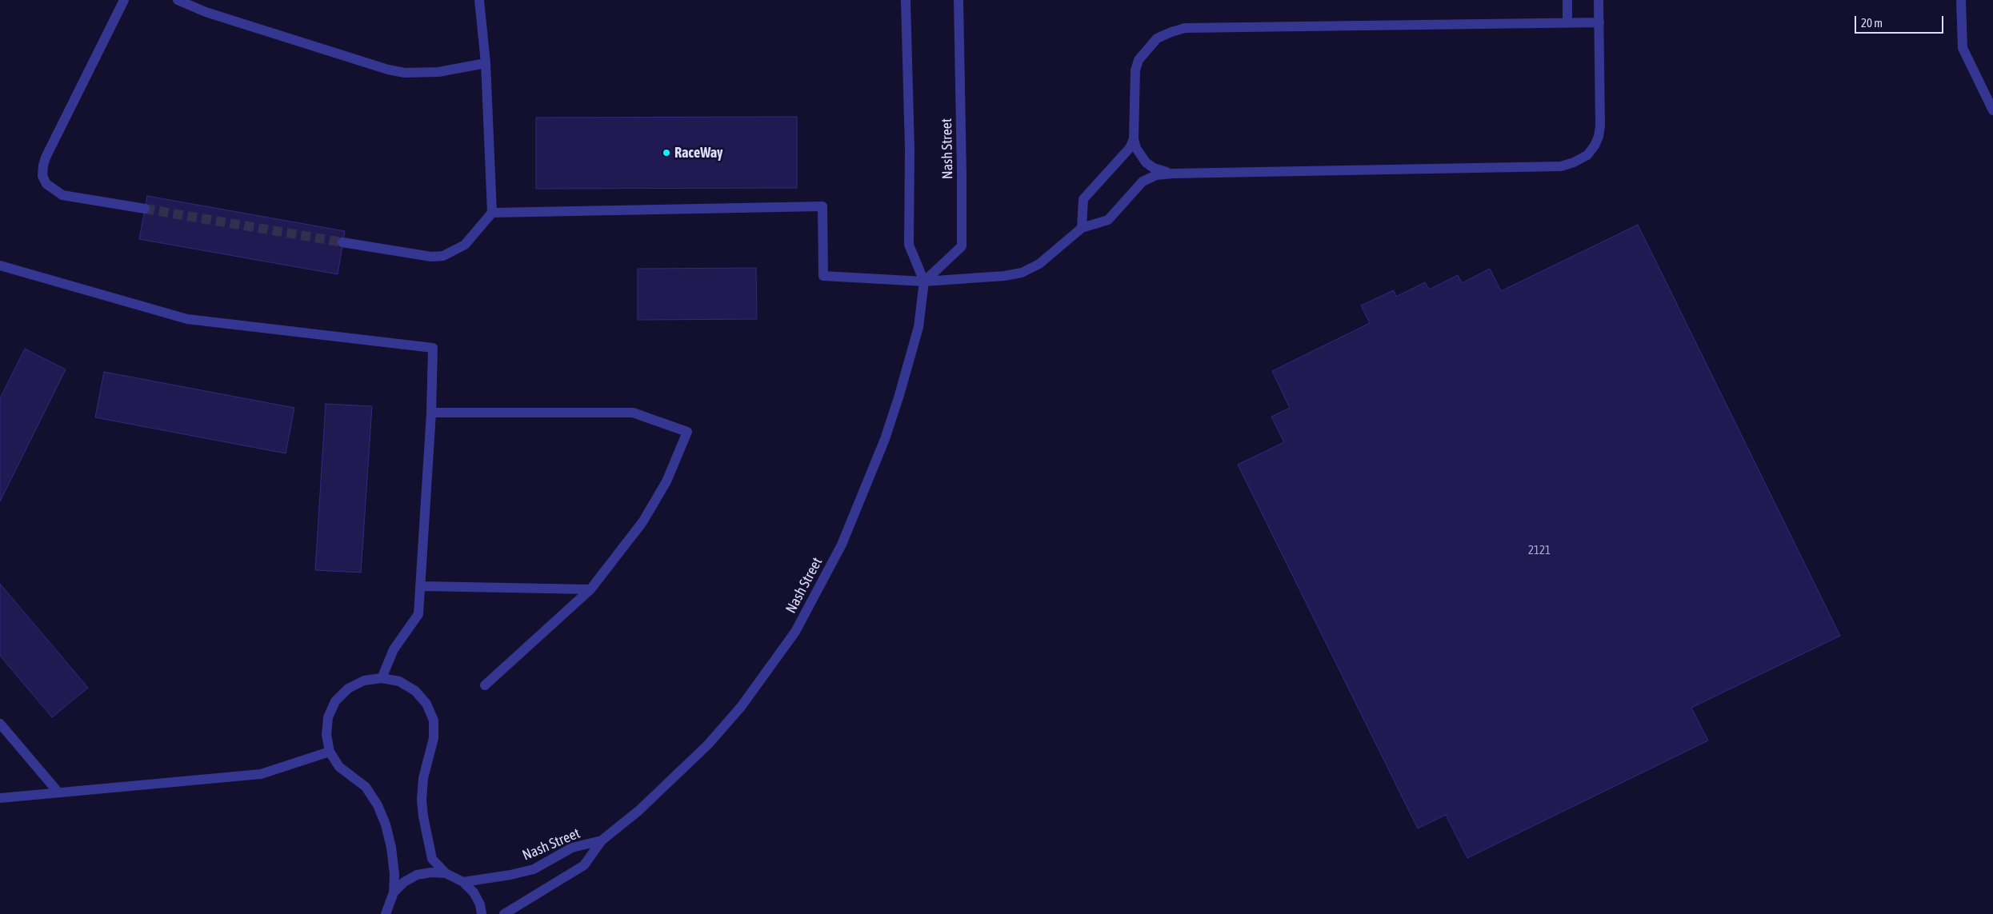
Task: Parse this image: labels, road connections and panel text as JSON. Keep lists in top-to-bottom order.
{
  "streets": {
    "street": ["Nash Street"]
  },
  "places": ["RaceWay"],
  "house_numbers": ["2121"],
  "scale_bar": "20 m"
}
